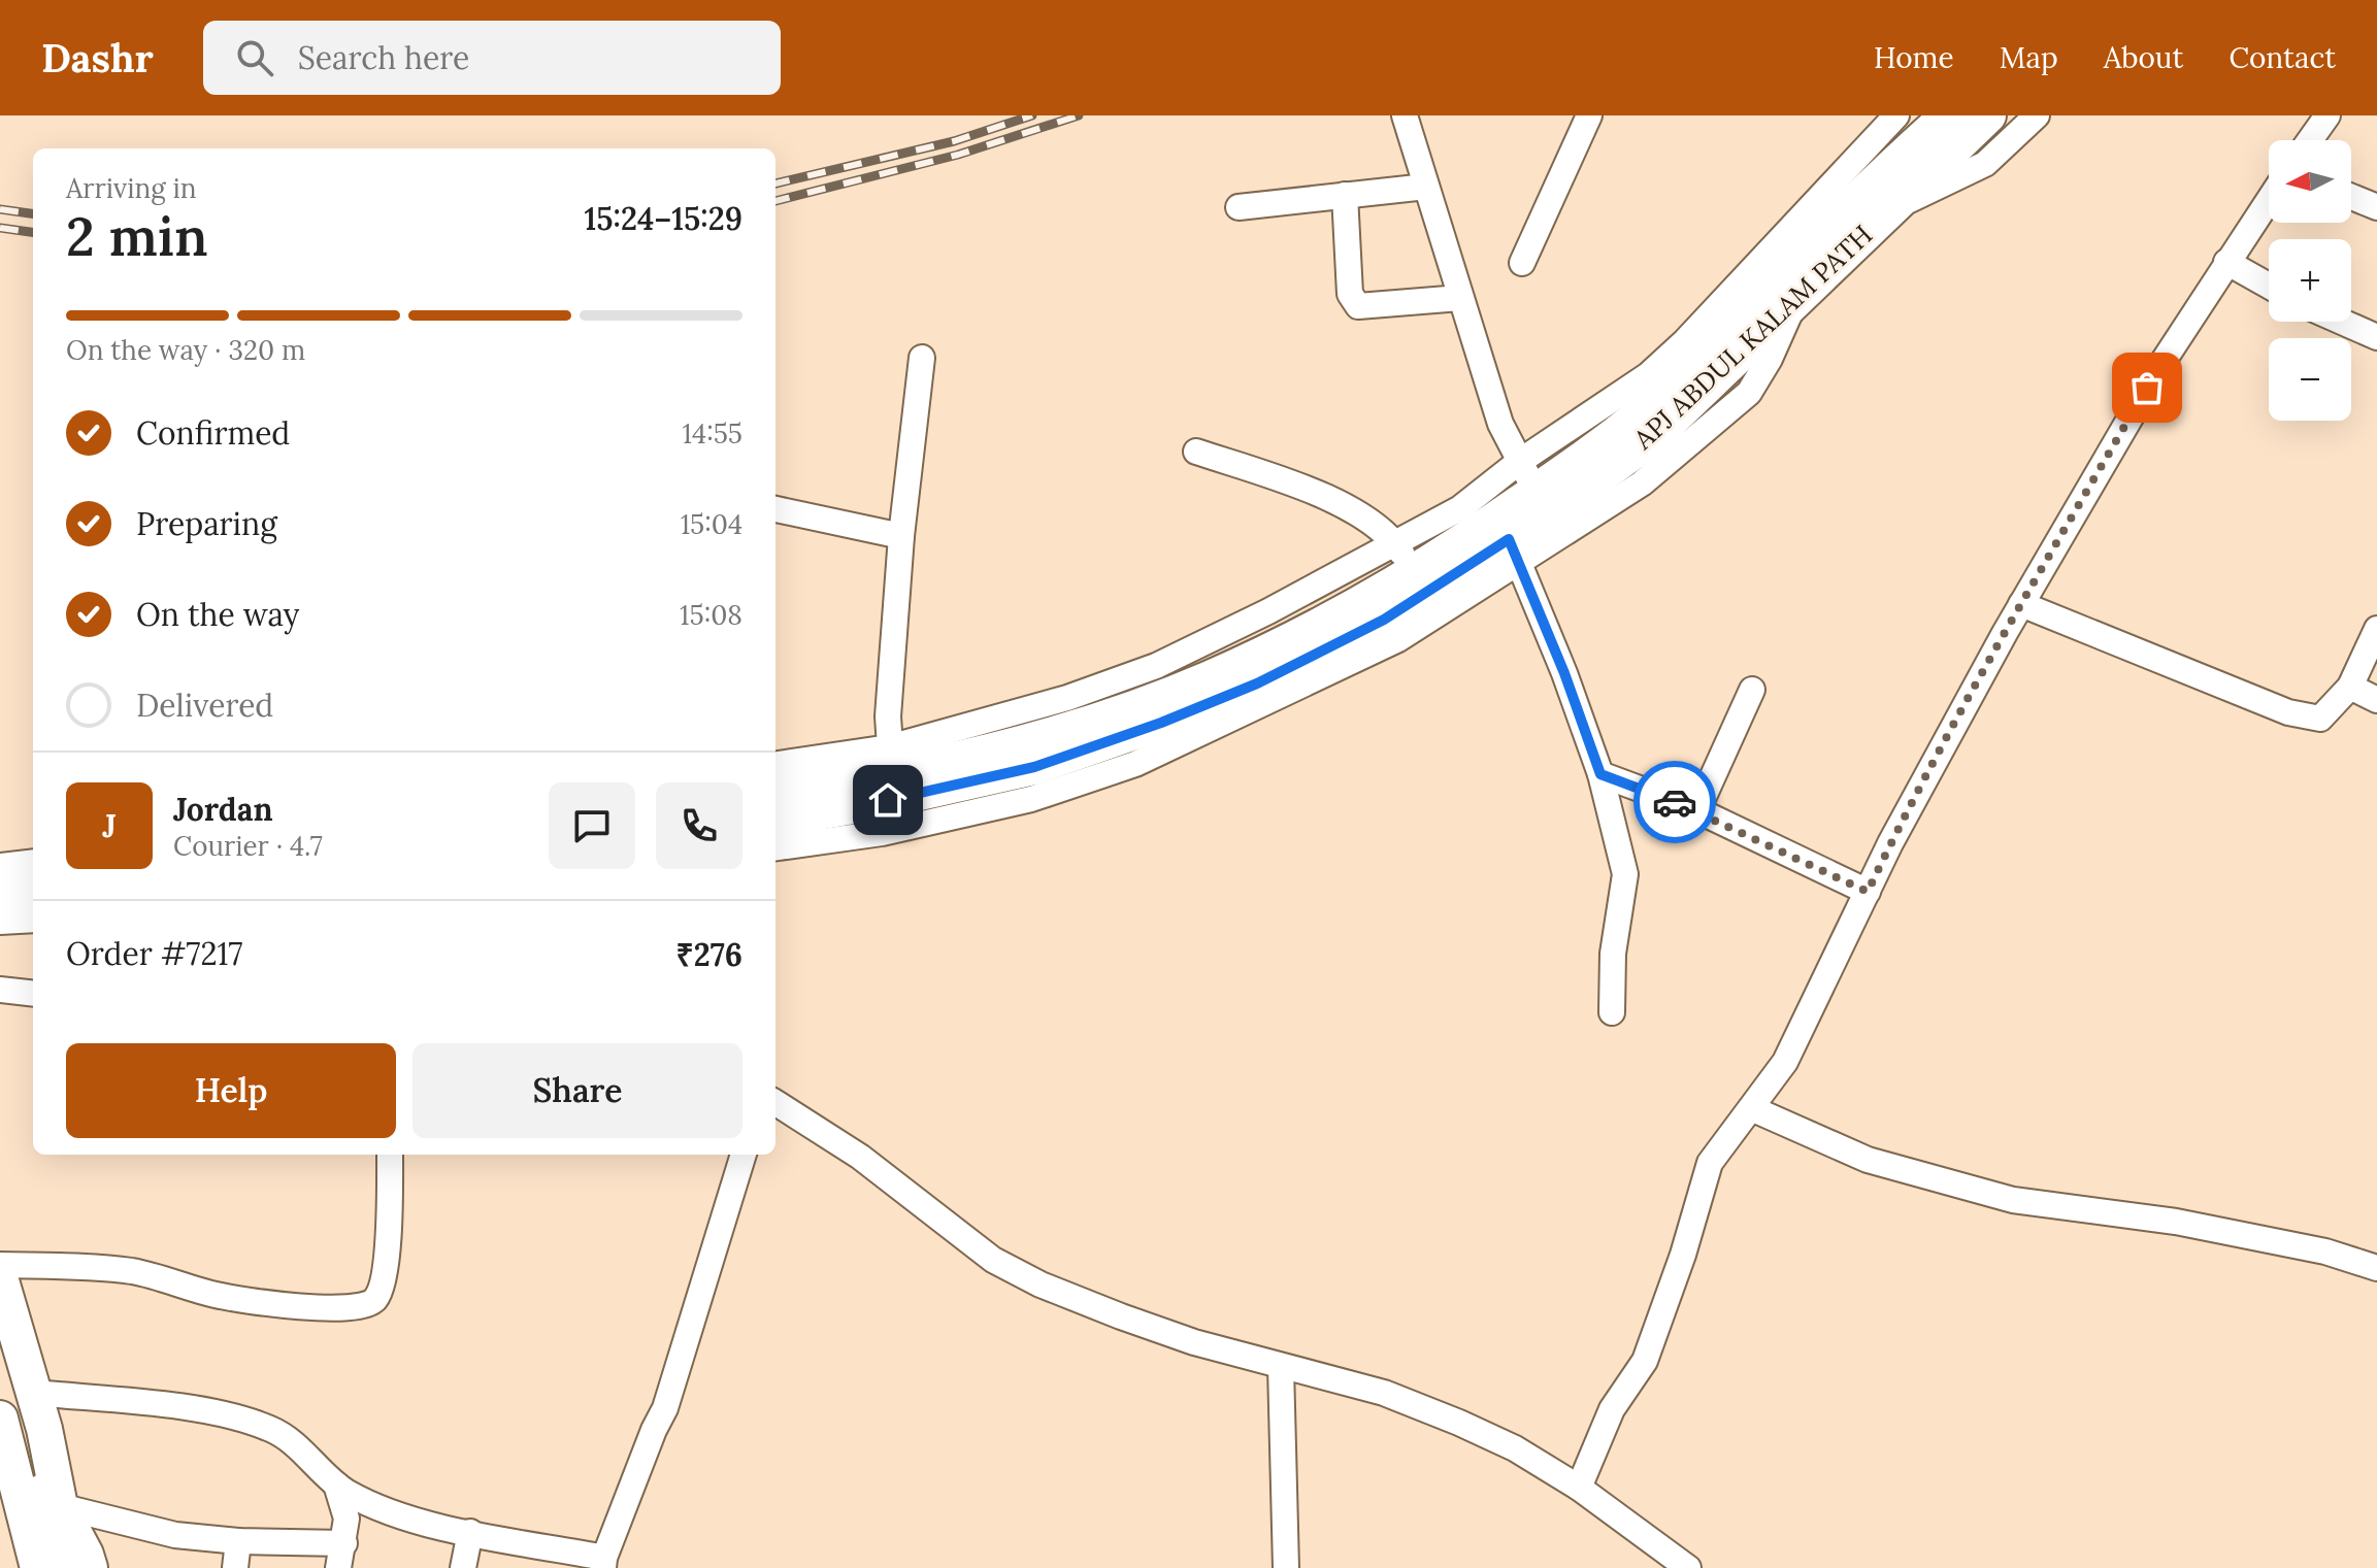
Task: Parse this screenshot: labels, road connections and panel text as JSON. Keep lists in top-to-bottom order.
{
  "streets": {
    "highway": ["APJ ABDUL KALAM PATH"]
  },
  "north": "left",
  "page": {
    "header": "Dashr",
    "search": "Search here",
    "nav": [
      "Home",
      "Map",
      "About",
      "Contact"
    ],
    "map_buttons": ["+", "−"],
    "heading": ["2 min", "Arriving in", "15:24–15:29"],
    "panel": [
      "Jordan",
      "Courier · 4.7",
      "Order #7217",
      "₹276"
    ],
    "bar": "On the way · 320 m",
    "list": [
      ["Confirmed", "14:55"],
      ["Preparing", "15:04"],
      ["On the way", "15:08"],
      "Delivered"
    ],
    "round": "J",
    "buttons": ["Help", "Share"]
  }
}
